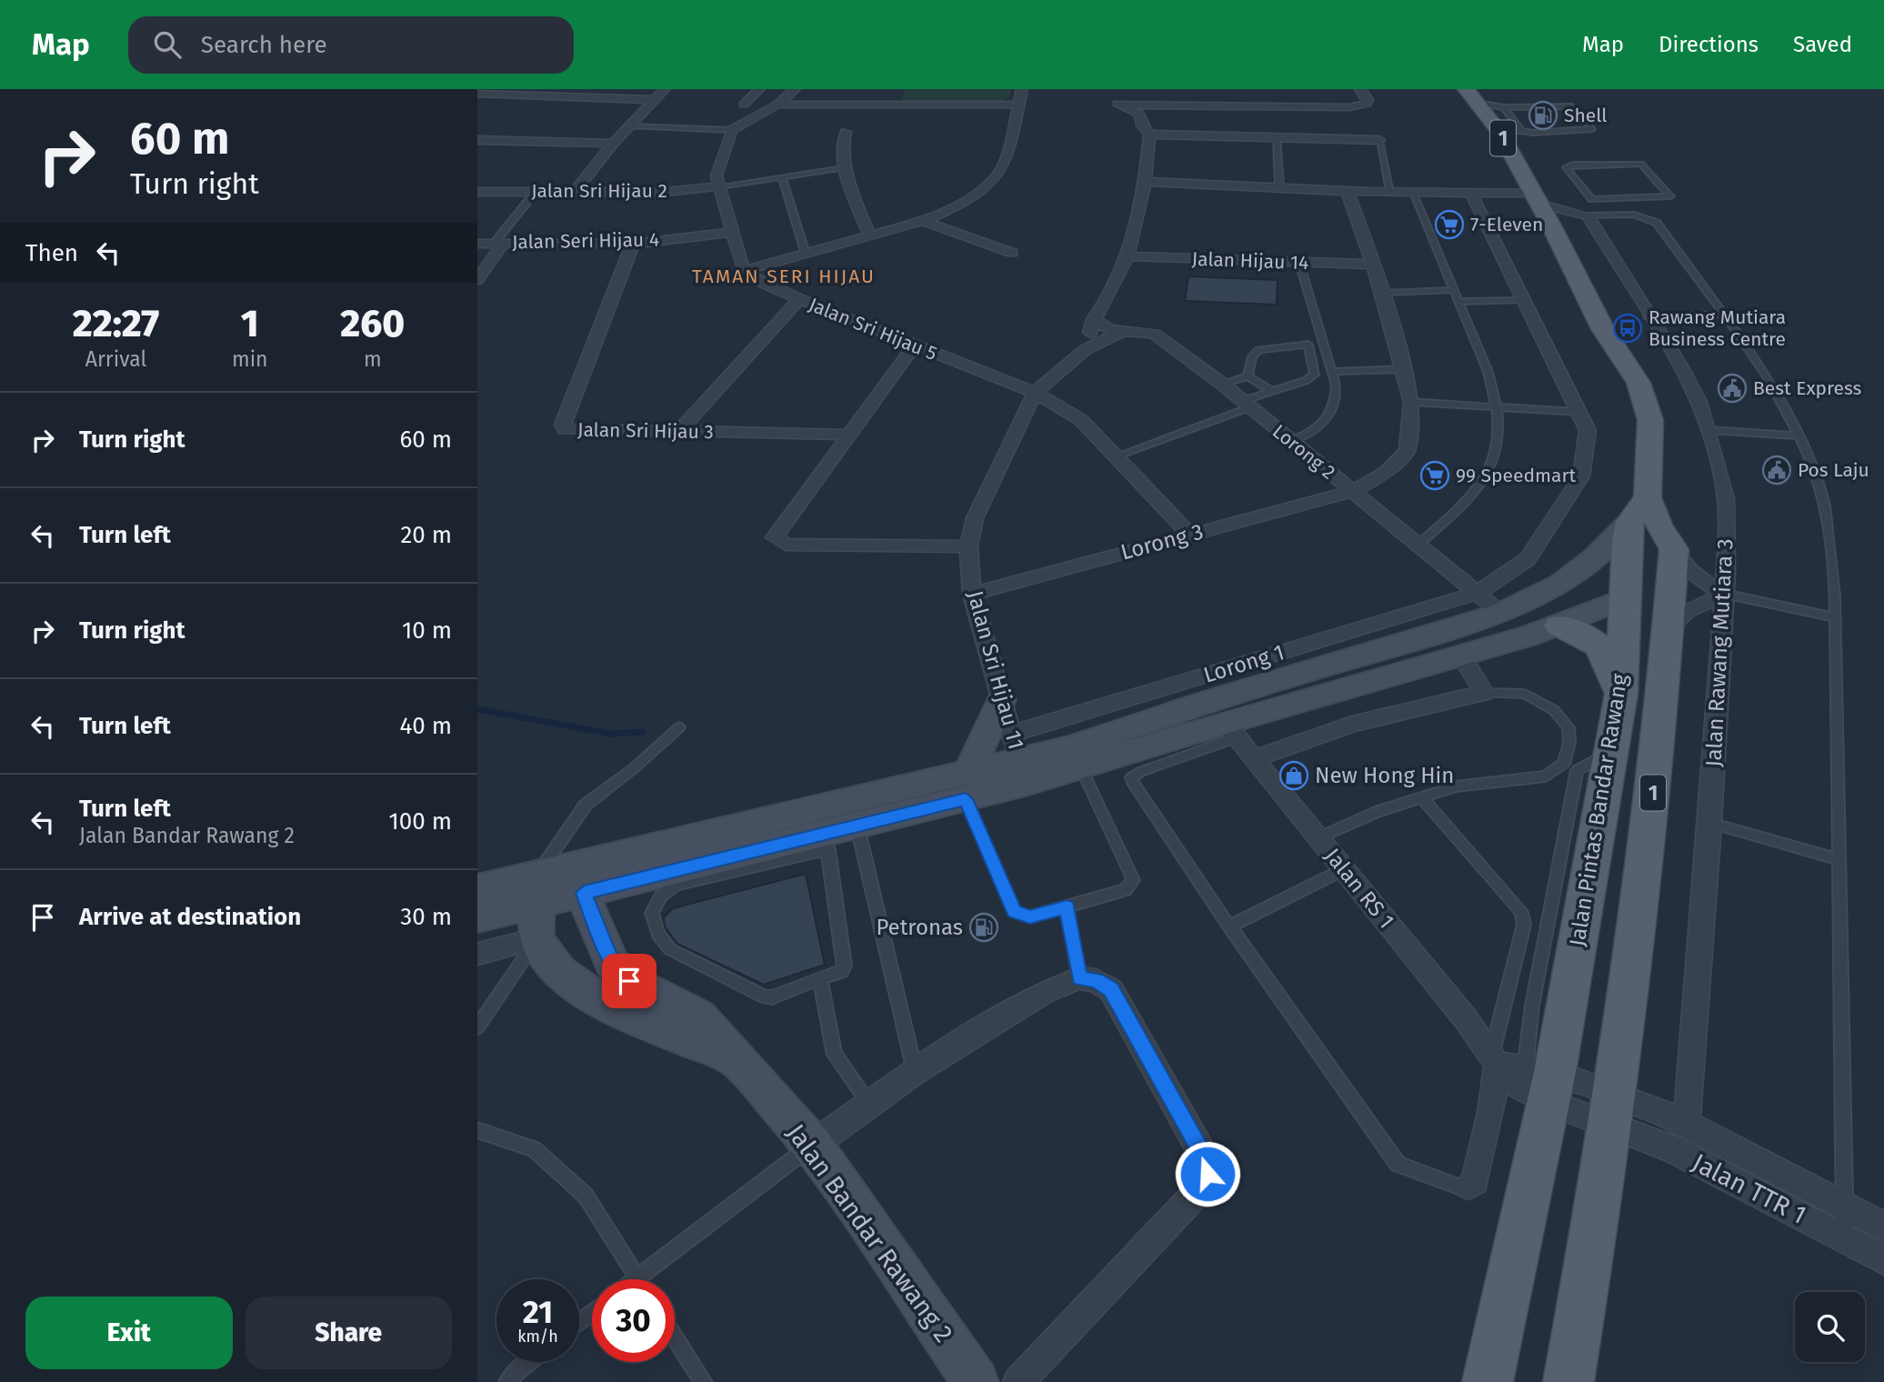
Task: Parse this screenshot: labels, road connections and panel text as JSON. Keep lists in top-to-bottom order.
{
  "streets": {
    "main road": ["1", "Jalan Pintas Bandar Rawang"],
    "street": [
      "Jalan Sri Hijau 2",
      "Jalan Seri Hijau 4",
      "Jalan Hijau 14",
      "Jalan Sri Hijau 5",
      "Jalan Sri Hijau 3",
      "Lorong 2",
      "Lorong 3",
      "Jalan Rawang Mutiara 3",
      "Lorong 1",
      "Jalan Sri Hijau 11",
      "Jalan RS 1",
      "Jalan TTR 1",
      "Jalan Bandar Rawang 2"
    ]
  },
  "crossings": [
    ["1", "Jalan Pintas Bandar Rawang"],
    ["Jalan Seri Hijau 4", "Jalan Sri Hijau 3"],
    ["Jalan Sri Hijau 5", "Lorong 3"],
    ["Jalan Sri Hijau 5", "Jalan Sri Hijau 11"],
    ["Lorong 2", "Lorong 3"],
    ["Lorong 2", "Lorong 1"],
    ["Lorong 2", "Jalan Sri Hijau 11"],
    ["Lorong 3", "Jalan Sri Hijau 11"],
    ["Jalan Rawang Mutiara 3", "Jalan TTR 1"],
    ["Lorong 1", "Jalan Sri Hijau 11"],
    ["Jalan Pintas Bandar Rawang", "Jalan RS 1"],
    ["Jalan Pintas Bandar Rawang", "Jalan TTR 1"],
    ["Jalan RS 1", "Jalan TTR 1"]
  ],
  "districts": ["TAMAN SERI HIJAU"],
  "places": {
    "fuel station": ["Shell", "Petronas"],
    "supermarket": ["7-Eleven", "99 Speedmart"],
    "bus stop": ["Rawang Mutiara Business Centre"],
    "public building": ["Best Express", "Pos Laju"],
    "shop": ["New Hong Hin"]
  },
  "page": {
    "header": "Map",
    "search": "Search here",
    "nav": ["Map", "Directions", "Saved"],
    "turn": ["60 m", "Turn right"],
    "then": "Then",
    "eta": [
      "22:27",
      "Arrival",
      "1",
      "min",
      "260",
      "m"
    ],
    "list": [
      {
        "name": "Turn right",
        "value": "60 m"
      },
      {
        "name": "Turn left",
        "value": "20 m"
      },
      {
        "name": "Turn right",
        "value": "10 m"
      },
      {
        "name": "Turn left",
        "value": "40 m"
      },
      {
        "name": "Turn left",
        "note": "Jalan Bandar Rawang 2",
        "value": "100 m"
      },
      {
        "name": "Arrive at destination",
        "value": "30 m"
      }
    ],
    "speed": "21 km/h",
    "limit": "30",
    "buttons": ["Exit", "Share"]
  }
}
